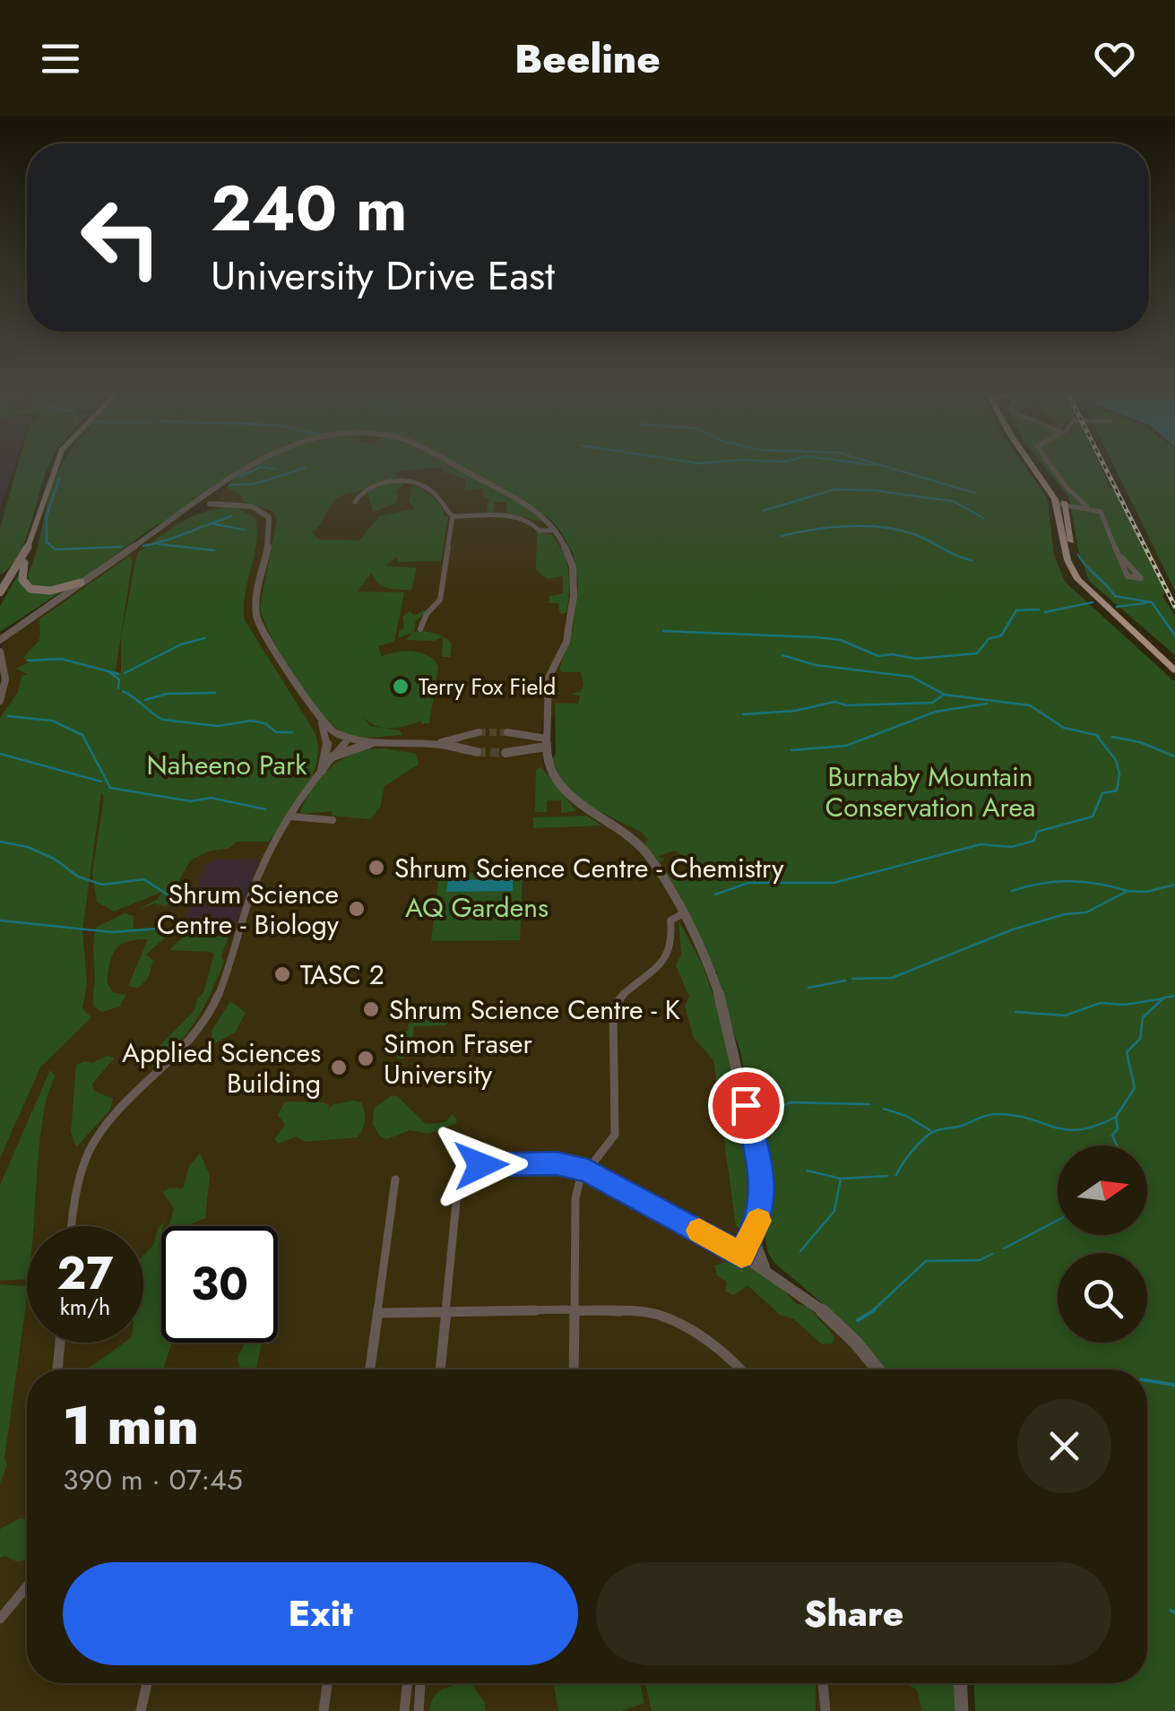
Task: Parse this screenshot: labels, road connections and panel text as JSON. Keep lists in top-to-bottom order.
{
  "parks": ["Naheeno Park", "Burnaby Mountain Conservation Area", "AQ Gardens"],
  "places": [
    "Terry Fox Field",
    "Shrum Science Centre - Chemistry",
    "Shrum Science Centre - Biology",
    "TASC 2",
    "Shrum Science Centre - K",
    "Simon Fraser University",
    "Applied Sciences Building"
  ],
  "north": "right",
  "page": {
    "header": "Beeline",
    "turn": ["240 m", "University Drive East"],
    "speed": "27 km/h",
    "limit": "30",
    "heading": ["1 min", "390 m · 07:45"],
    "buttons": ["Exit", "Share"]
  }
}
